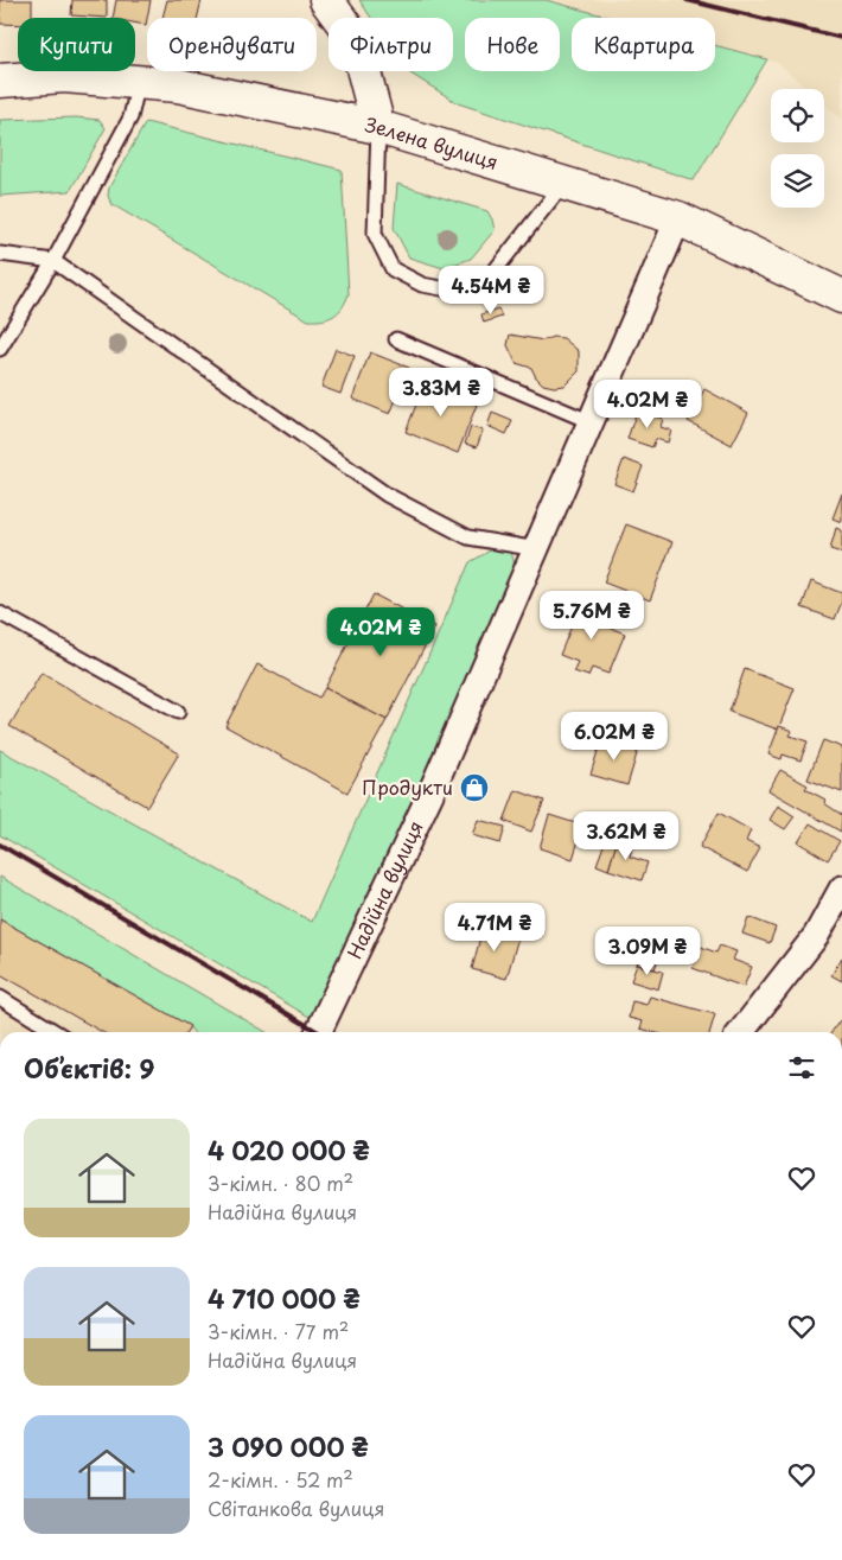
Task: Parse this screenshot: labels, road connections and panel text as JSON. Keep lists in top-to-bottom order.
{
  "streets": {
    "main road": ["Зелена вулиця"],
    "street": ["Надійна вулиця"]
  },
  "crossings": [
    ["Зелена вулиця", "Надійна вулиця"]
  ],
  "places": {
    "shop": ["Продукти"]
  },
  "page": {
    "chip": [
      "Купити",
      "Орендувати",
      "Фільтри",
      "Нове",
      "Квартира"
    ],
    "price": [
      "4.54M ₴",
      "3.83M ₴",
      "4.02M ₴",
      "5.76M ₴",
      "4.02M ₴",
      "6.02M ₴",
      "3.62M ₴",
      "4.71M ₴",
      "3.09M ₴"
    ],
    "heading": "Об’єктів: 9",
    "list": [
      {
        "name": "4 020 000 ₴",
        "note": "3-кімн. · 80 m² · Надійна вулиця"
      },
      {
        "name": "4 710 000 ₴",
        "note": "3-кімн. · 77 m² · Надійна вулиця"
      },
      {
        "name": "3 090 000 ₴",
        "note": "2-кімн. · 52 m² · Світанкова вулиця"
      }
    ]
  }
}
